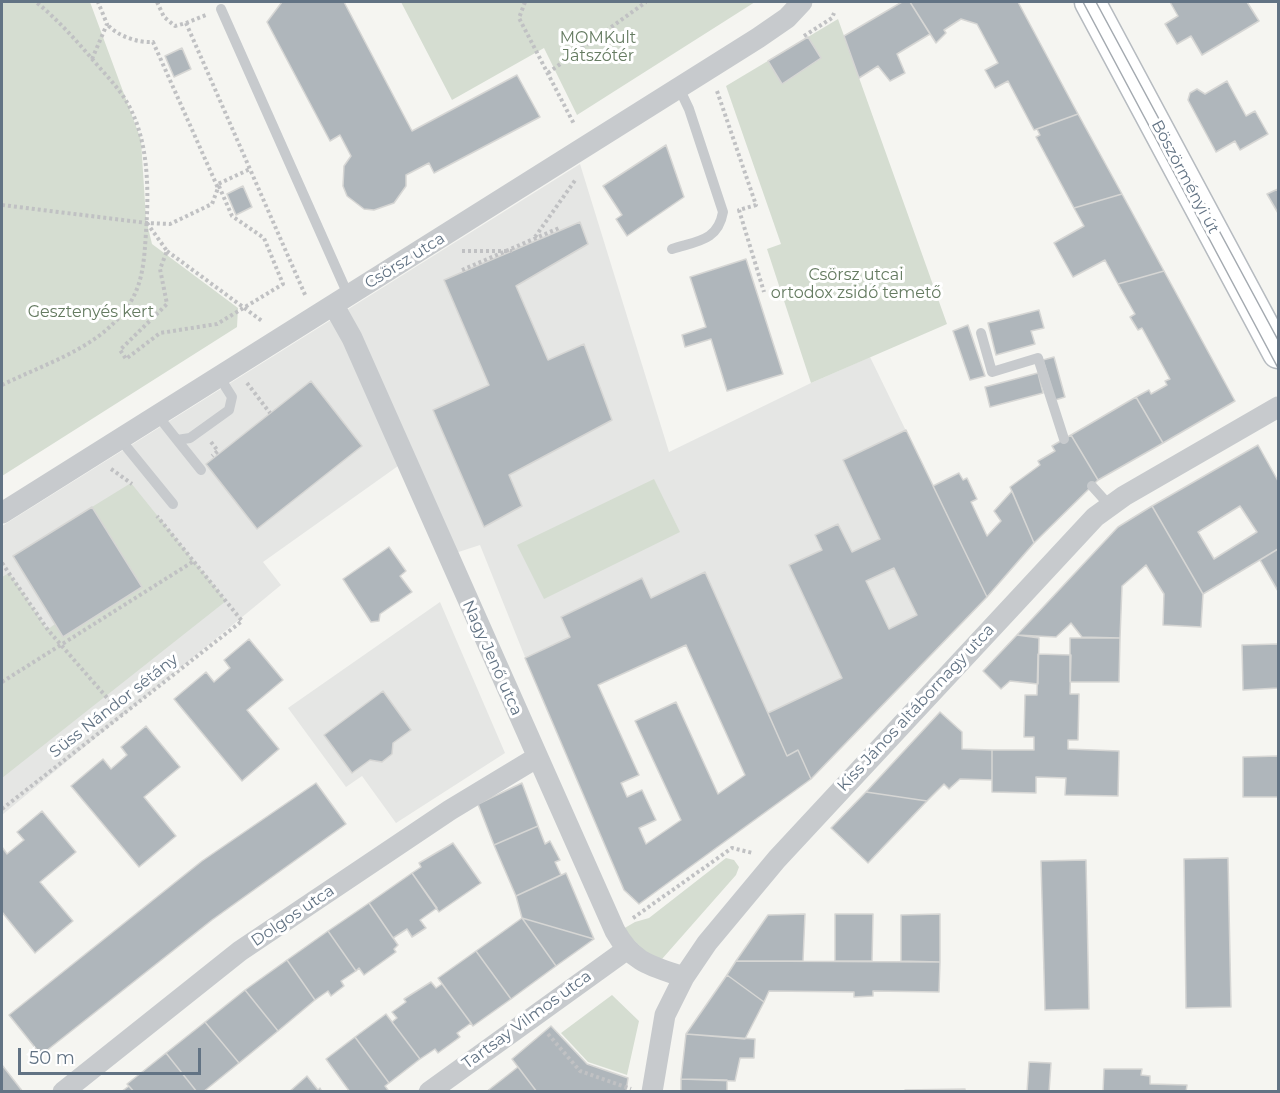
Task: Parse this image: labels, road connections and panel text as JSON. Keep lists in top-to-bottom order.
{
  "streets": {
    "street": [
      "Böszörményi út",
      "Csörsz utca",
      "Nagy Jenő utca",
      "Kiss János altábornagy utca",
      "Dolgos utca",
      "Tartsay Vilmos utca"
    ],
    "path": ["Süss Nándor sétány"]
  },
  "crossings": [
    ["Csörsz utca", "Nagy Jenő utca"],
    ["Nagy Jenő utca", "Dolgos utca"],
    ["Nagy Jenő utca", "Tartsay Vilmos utca"]
  ],
  "parks": ["MOMKult Játszótér", "Csörsz utcai ortodox zsidó temető", "Gesztenyés kert"],
  "scale_bar": "50 m"
}
